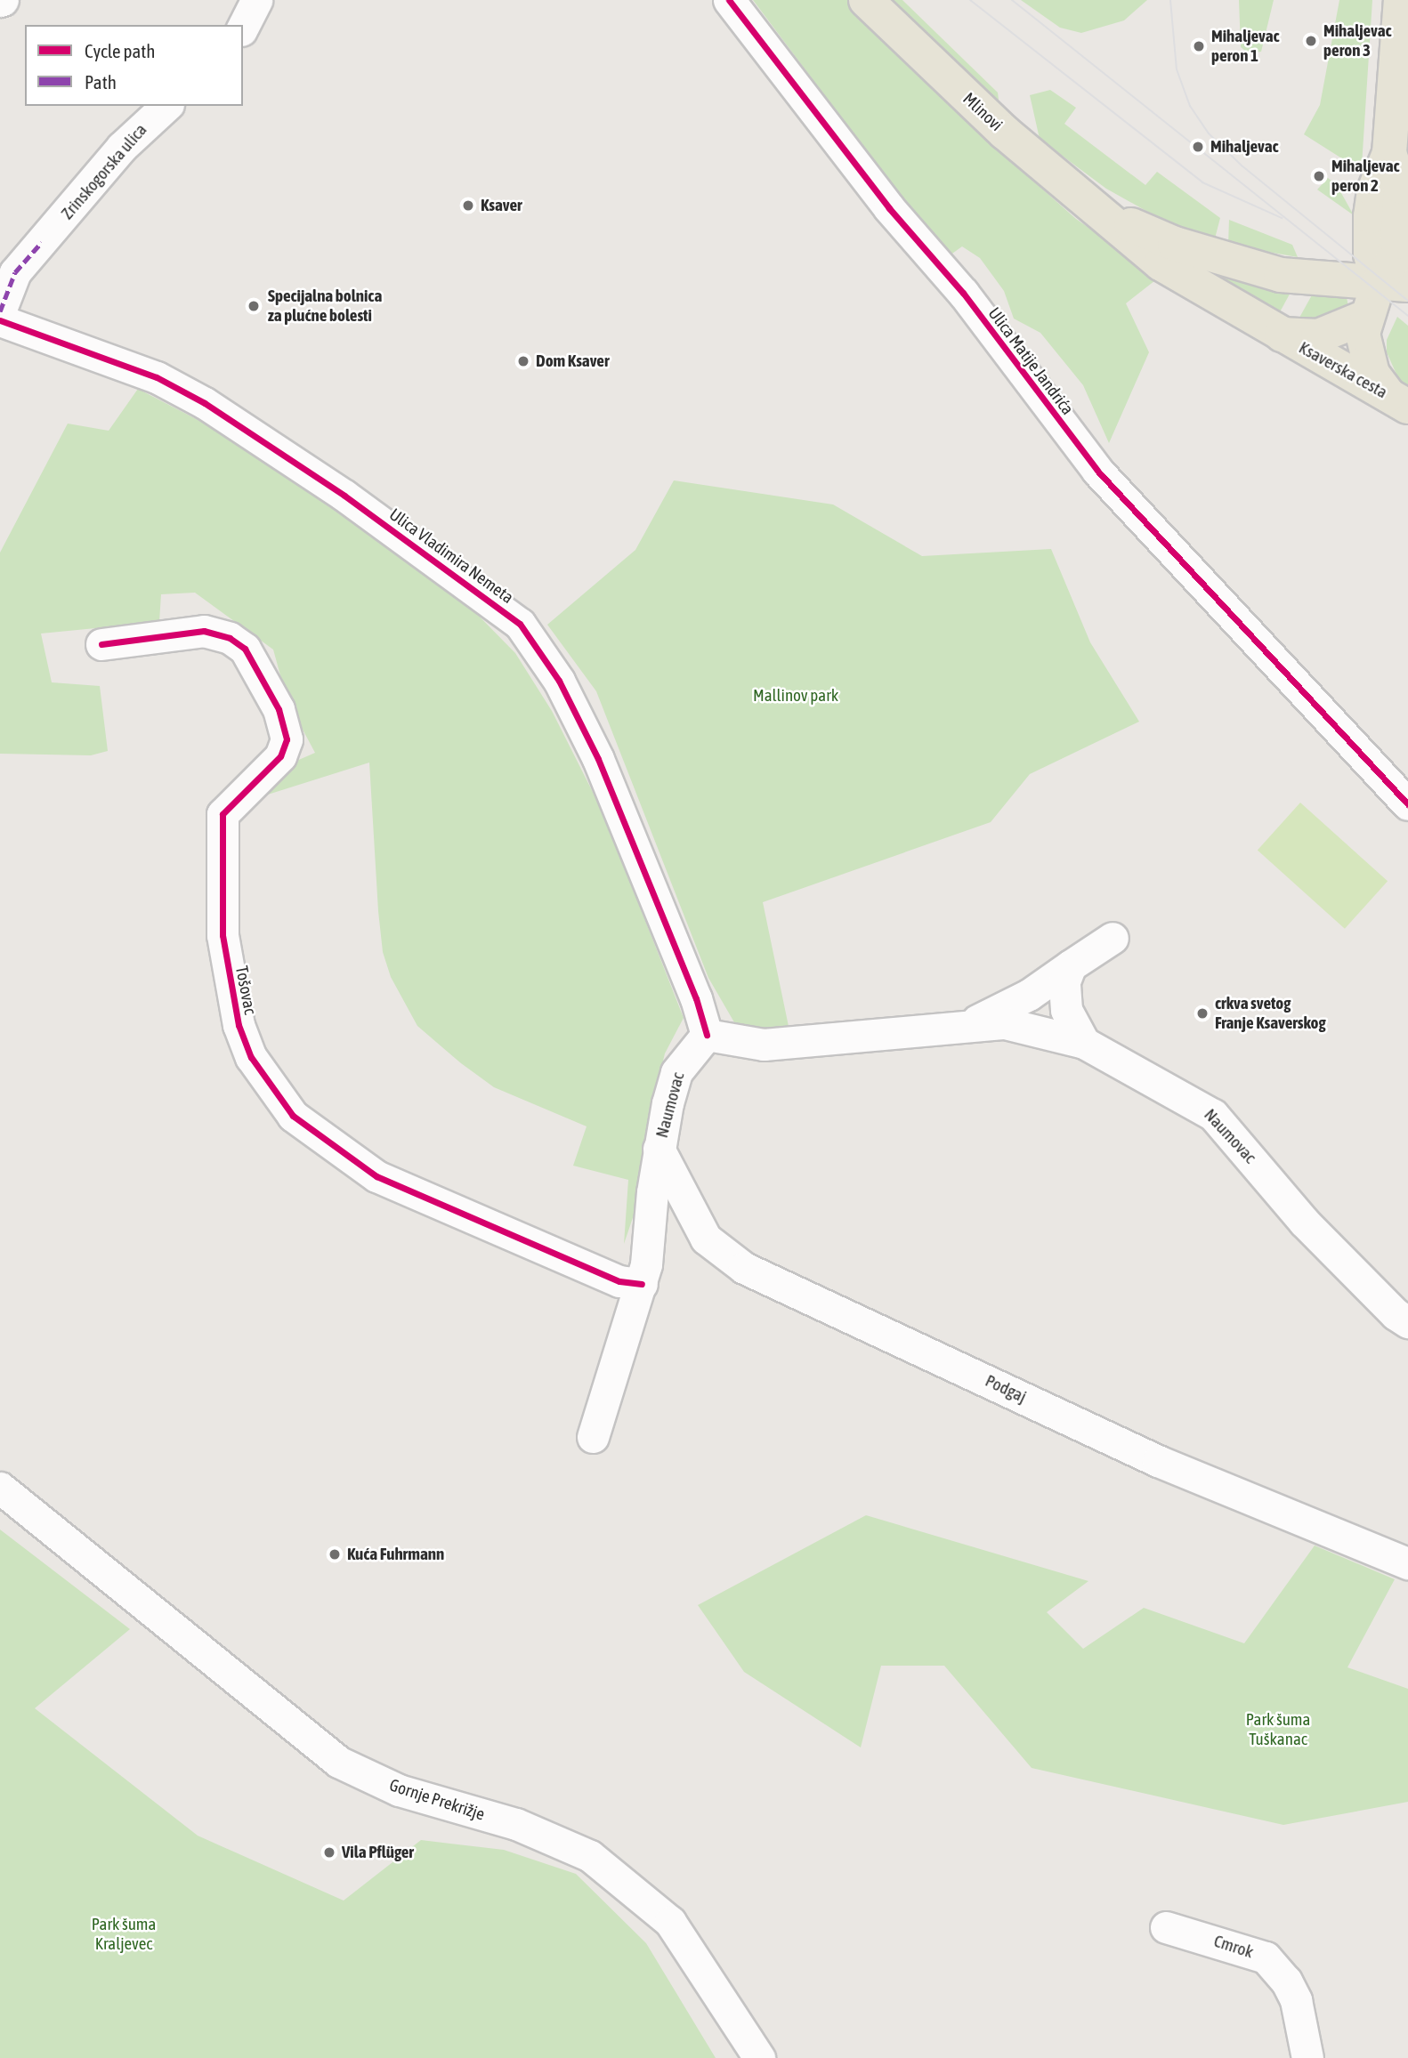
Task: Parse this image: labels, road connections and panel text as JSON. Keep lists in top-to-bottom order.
{
  "streets": {
    "main road": ["Mlinovi", "Ksaverska cesta"],
    "street": [
      "Zrinskogorska ulica",
      "Ulica Matije Jandrića",
      "Ulica Vladimira Nemeta",
      "Tošovac",
      "Naumovac",
      "Podgaj",
      "Gornje Prekrižje",
      "Cmrok"
    ]
  },
  "crossings": [
    ["Mlinovi", "Ksaverska cesta"],
    ["Ulica Vladimira Nemeta", "Naumovac"],
    ["Tošovac", "Naumovac"],
    ["Naumovac", "Podgaj"]
  ],
  "parks": ["Mallinov park", "Park šuma Tuškanac", "Park šuma Kraljevec"],
  "places": [
    "Mihaljevac peron 3",
    "Mihaljevac peron 1",
    "Mihaljevac",
    "Mihaljevac peron 2",
    "Ksaver",
    "Specijalna bolnica za plućne bolesti",
    "Dom Ksaver",
    "crkva svetog Franje Ksaverskog",
    "Kuća Fuhrmann",
    "Vila Pflüger"
  ],
  "legend": ["Cycle path", "Path"]
}
